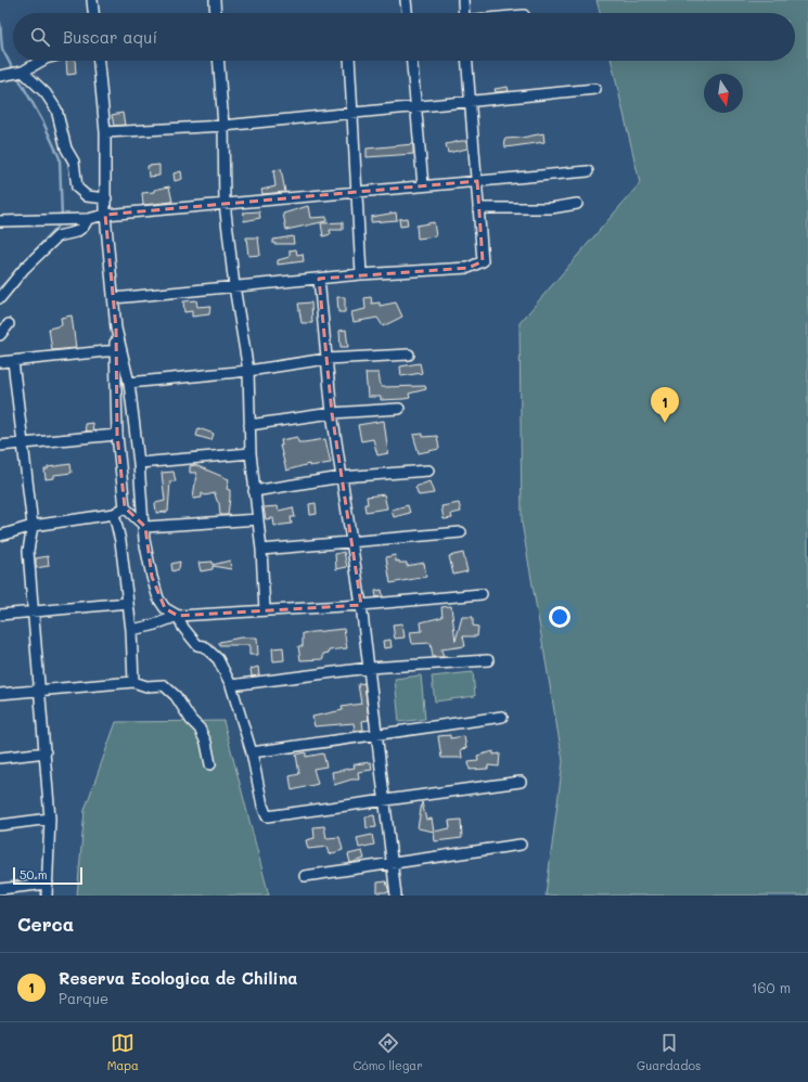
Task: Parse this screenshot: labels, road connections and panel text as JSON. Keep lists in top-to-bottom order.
{
  "scale_bar": "50 m",
  "north": "bottom",
  "page": {
    "search": "Buscar aquí",
    "pins": "1",
    "scale": "50 m",
    "heading": "Cerca",
    "list": [
      {
        "mark": "1",
        "name": "Reserva Ecologica de Chilina",
        "note": "Parque",
        "value": "160 m"
      }
    ],
    "nav": ["Mapa", "Cómo llegar", "Guardados"]
  }
}
